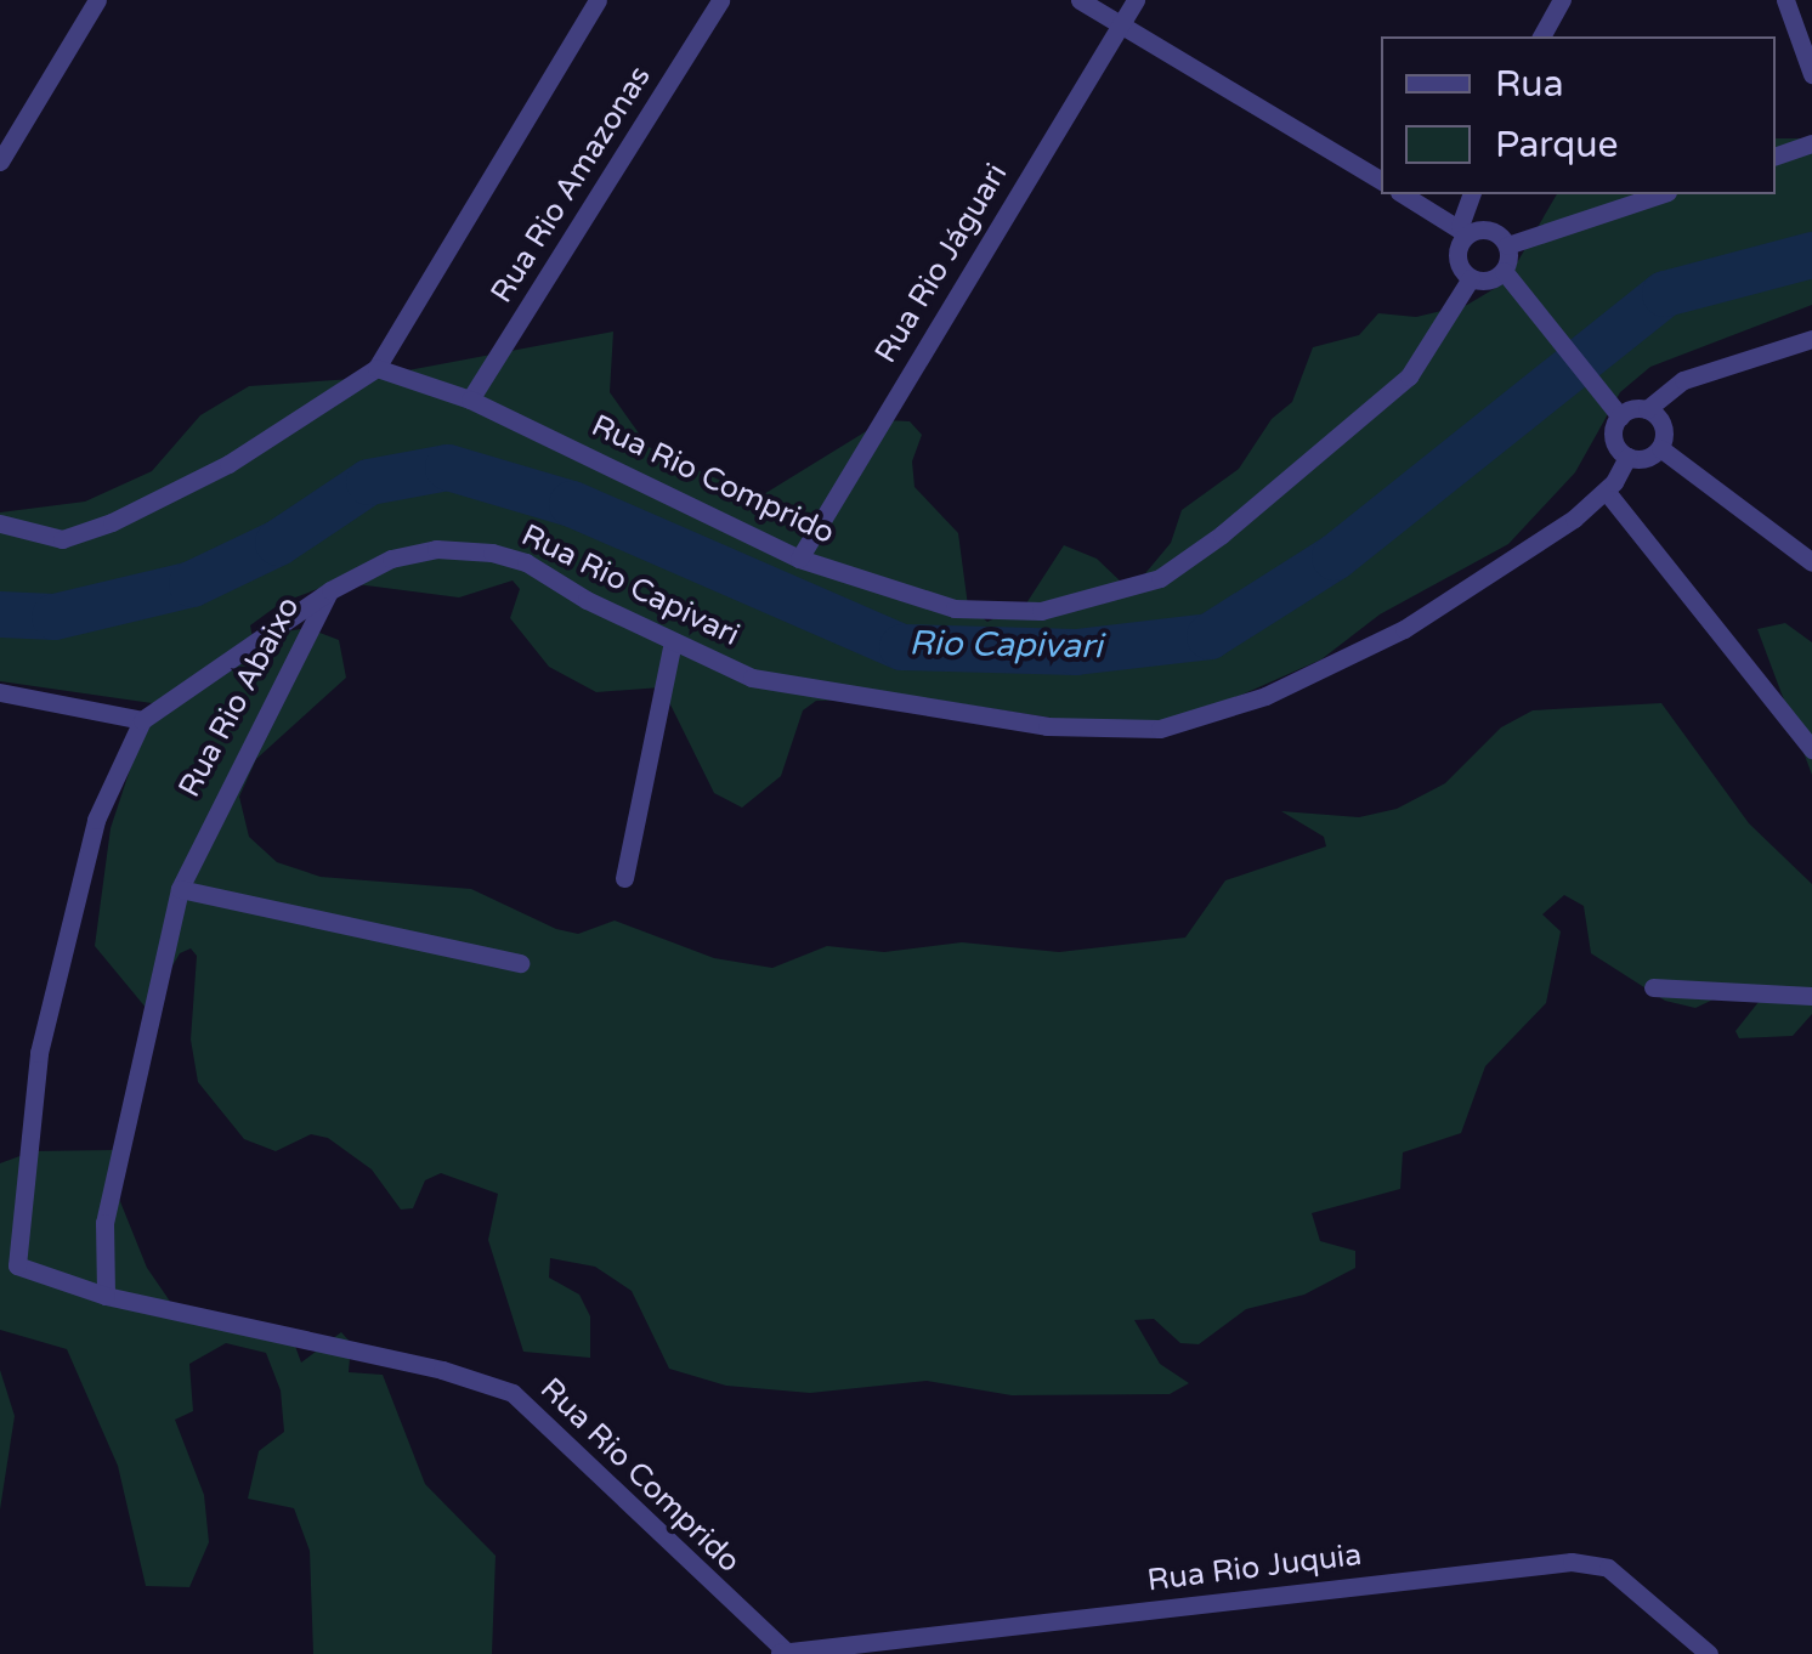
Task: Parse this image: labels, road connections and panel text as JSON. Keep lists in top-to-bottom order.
{
  "streets": {
    "street": [
      "Rua Rio Amazonas",
      "Rua Rio Jáguari",
      "Rua Rio Comprido",
      "Rua Rio Capivari",
      "Rua Rio Abaixo",
      "Rua Rio Juquia"
    ]
  },
  "crossings": [
    ["Rua Rio Amazonas", "Rua Rio Comprido"],
    ["Rua Rio Jáguari", "Rua Rio Comprido"],
    ["Rua Rio Comprido", "Rua Rio Abaixo"],
    ["Rua Rio Comprido", "Rua Rio Juquia"],
    ["Rua Rio Capivari", "Rua Rio Abaixo"]
  ],
  "water": ["Rio Capivari"],
  "legend": ["Rua", "Parque"]
}
